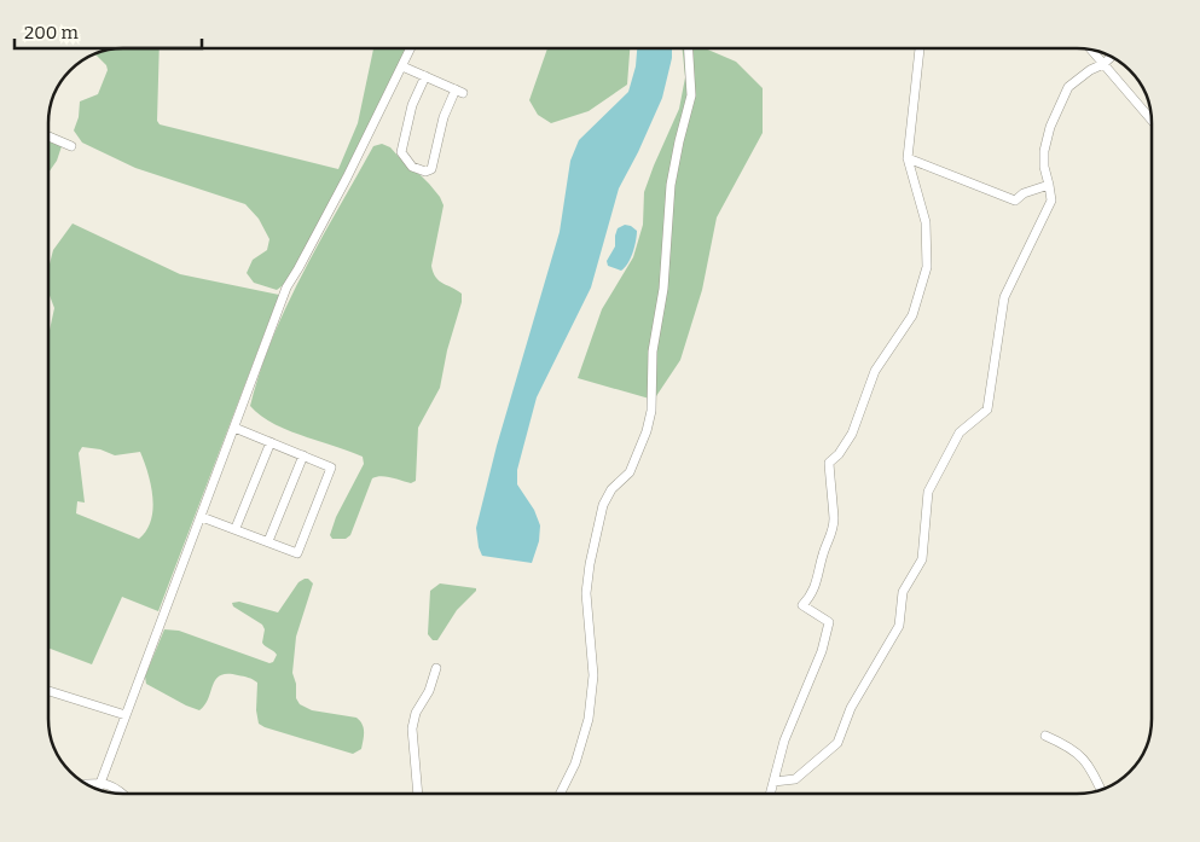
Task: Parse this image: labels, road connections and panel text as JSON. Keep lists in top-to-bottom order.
{
  "scale_bar": "200 m"
}
